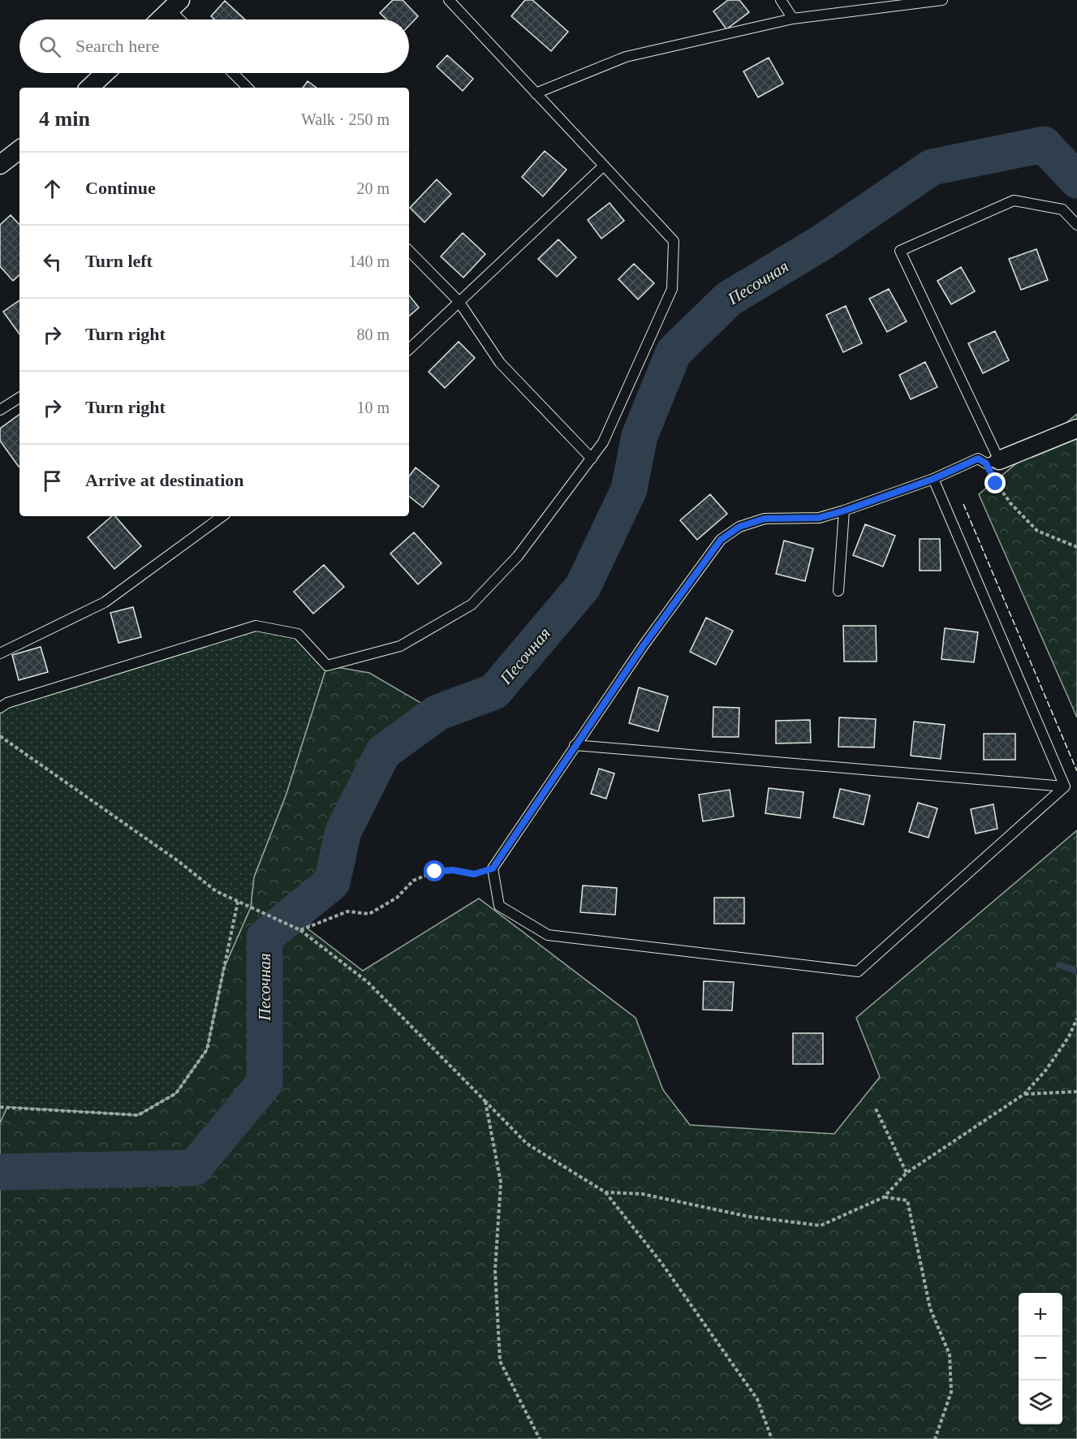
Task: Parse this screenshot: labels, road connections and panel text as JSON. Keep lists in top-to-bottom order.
{
  "water": ["Песочная"],
  "page": {
    "search": "Search here",
    "heading": ["4 min", "Walk · 250 m"],
    "list": [
      ["Continue", "20 m"],
      ["Turn left", "140 m"],
      ["Turn right", "80 m"],
      ["Turn right", "10 m"],
      "Arrive at destination"
    ],
    "map_buttons": ["+", "−"]
  }
}
